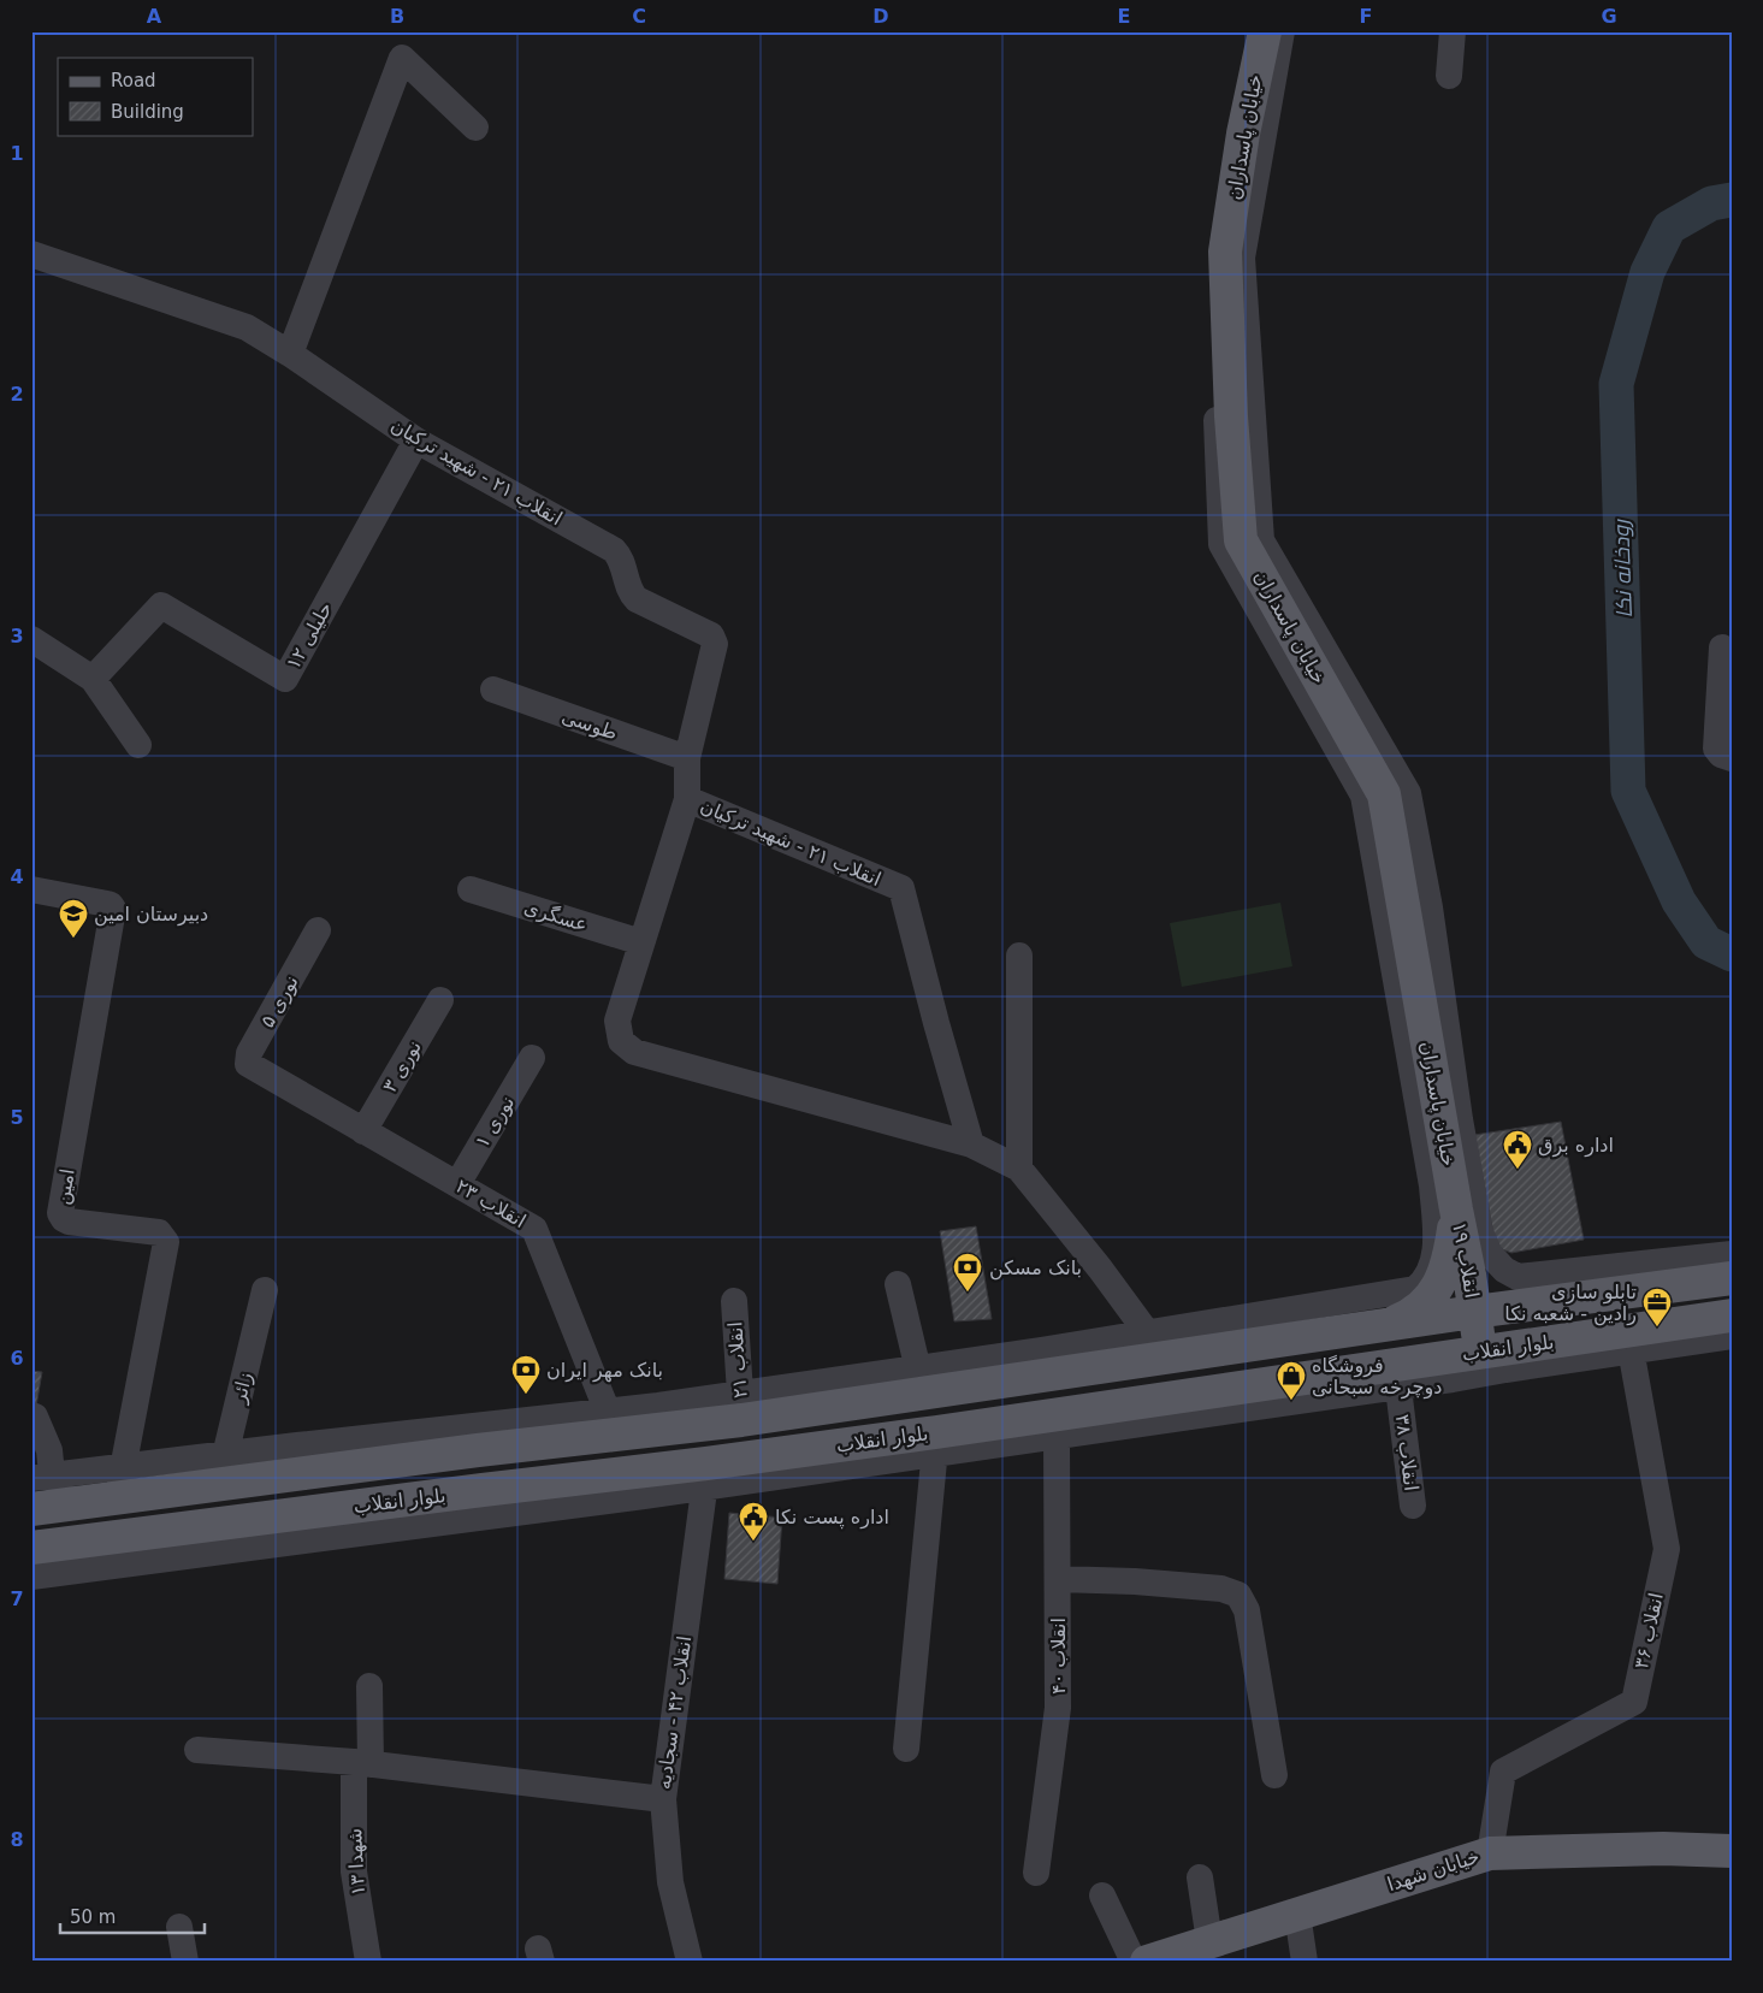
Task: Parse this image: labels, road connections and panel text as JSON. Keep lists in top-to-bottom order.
{
  "streets": {
    "main road": [
      "خیابان پاسداران",
      "انقلاب ۱۹",
      "بلوار انقلاب",
      "خیابان شهدا"
    ],
    "street": [
      "انقلاب ۲۱ - شهید ترکیان",
      "حلیلی ۱۲",
      "طوسی",
      "عسگری",
      "نوری ۵",
      "نوری ۳",
      "نوری ۱",
      "امین",
      "انقلاب ۲۳",
      "انقلاب ۲۱",
      "زائر",
      "انقلاب ۳۸",
      "انقلاب ۳۶",
      "انقلاب ۴۰",
      "انقلاب ۴۲ - سجادیه",
      "شهدا ۱۳"
    ]
  },
  "crossings": [
    ["خیابان پاسداران", "انقلاب ۱۹"],
    ["انقلاب ۲۱ - شهید ترکیان", "حلیلی ۱۲"],
    ["انقلاب ۲۱ - شهید ترکیان", "طوسی"],
    ["نوری ۵", "انقلاب ۲۳"],
    ["نوری ۳", "انقلاب ۲۳"],
    ["نوری ۱", "انقلاب ۲۳"],
    ["امین", "بلوار انقلاب"],
    ["انقلاب ۲۳", "بلوار انقلاب"],
    ["انقلاب ۱۹", "بلوار انقلاب"],
    ["بلوار انقلاب", "انقلاب ۲۱"],
    ["بلوار انقلاب", "زائر"],
    ["بلوار انقلاب", "انقلاب ۳۸"],
    ["بلوار انقلاب", "انقلاب ۳۶"],
    ["بلوار انقلاب", "انقلاب ۴۲ - سجادیه"],
    ["انقلاب ۳۶", "خیابان شهدا"]
  ],
  "water": ["رودخانه نکا"],
  "places": {
    "school or university": ["دبیرستان امین"],
    "public building": ["اداره برق", "اداره پست نکا"],
    "bank": ["بانک مسکن", "بانک مهر ایران"],
    "office": ["تابلو سازی رادین - شعبه نکا"],
    "shop": ["فروشگاه دوچرخه سبحانی"]
  },
  "legend": ["Road", "Building"],
  "scale_bar": "50 m",
  "grid": {
    "columns": [
      "A",
      "B",
      "C",
      "D",
      "E",
      "F",
      "G"
    ],
    "rows": [
      "1",
      "2",
      "3",
      "4",
      "5",
      "6",
      "7",
      "8"
    ]
  }
}
